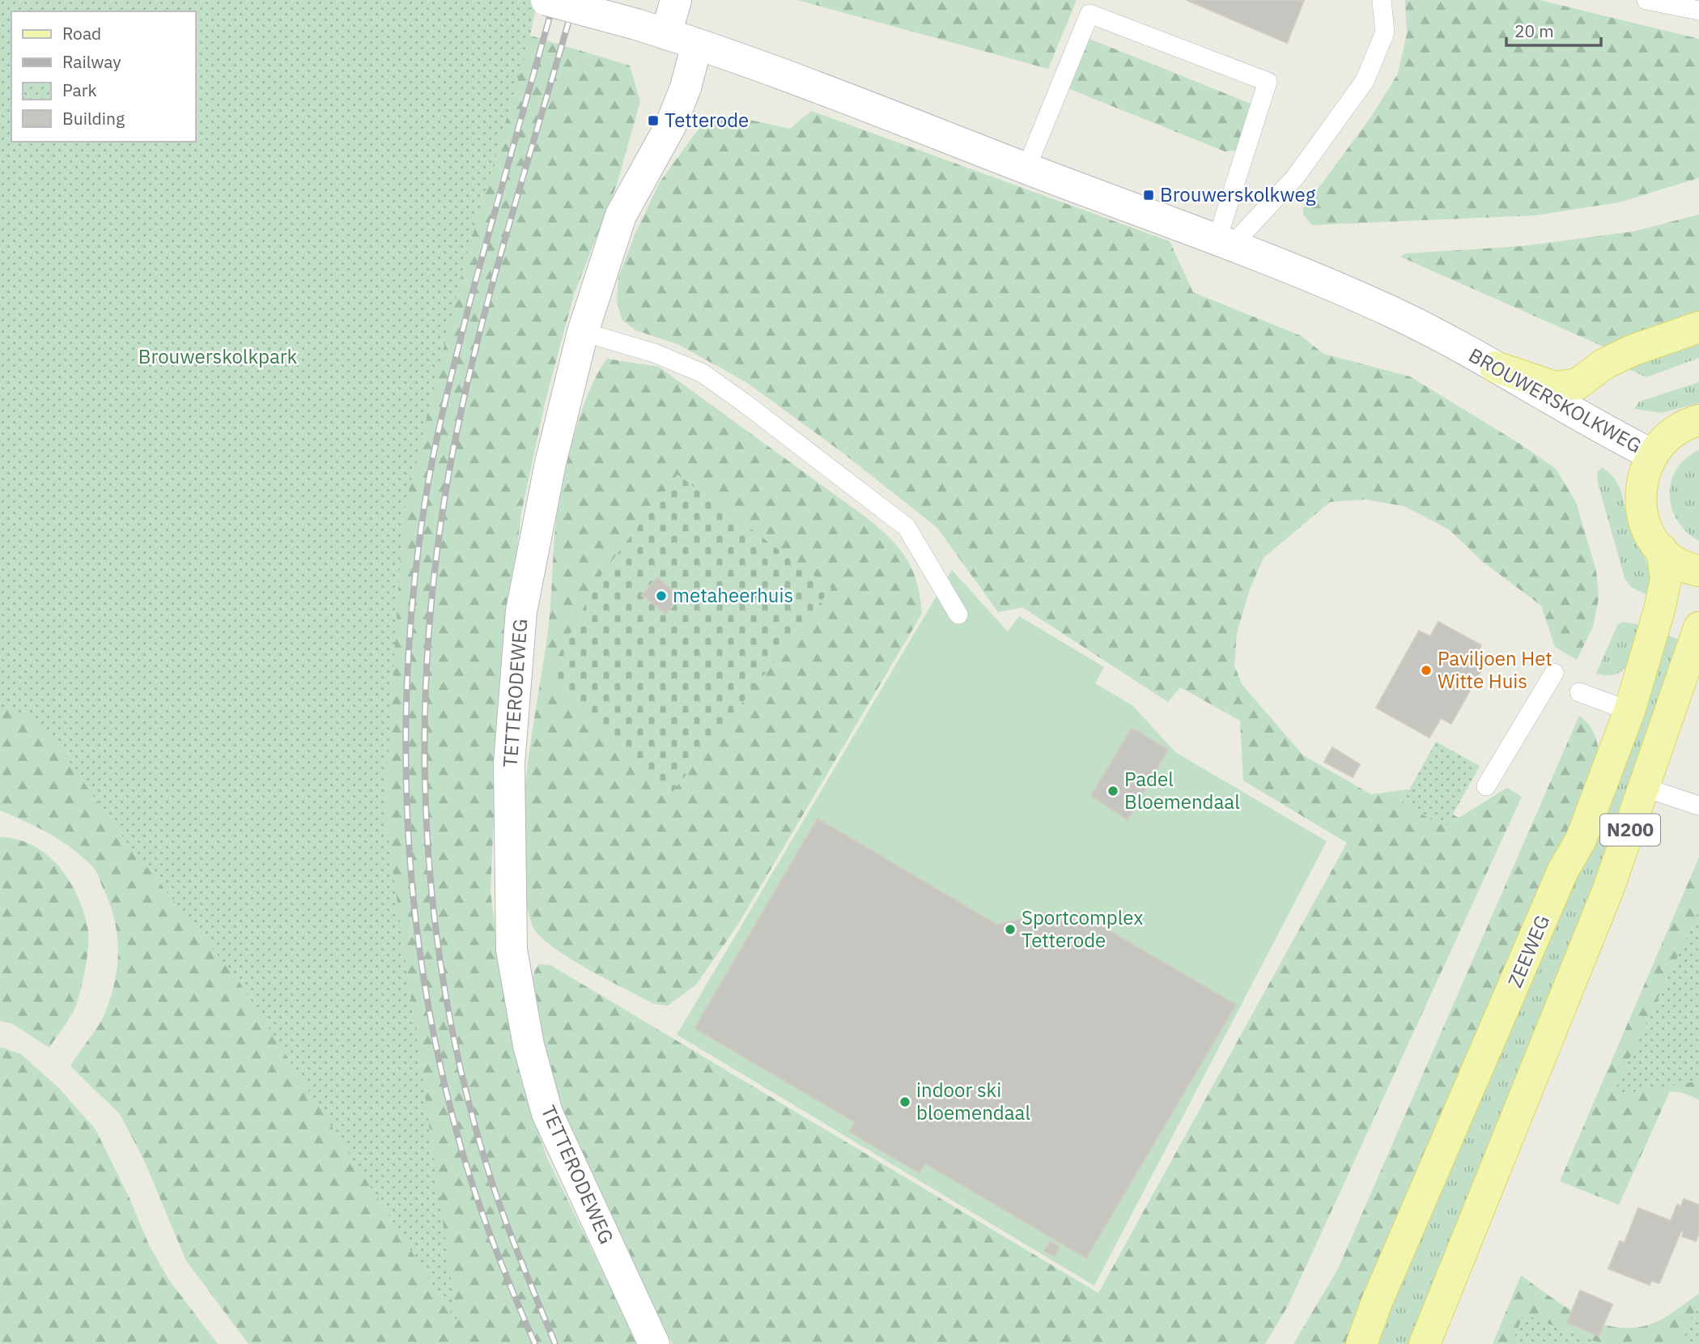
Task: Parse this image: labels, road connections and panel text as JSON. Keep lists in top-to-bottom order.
{
  "streets": {
    "main road": ["N200", "ZEEWEG"],
    "street": ["BROUWERSKOLKWEG", "TETTERODEWEG"]
  },
  "crossings": [
    ["BROUWERSKOLKWEG", "TETTERODEWEG"],
    ["BROUWERSKOLKWEG", "N200"],
    ["N200", "ZEEWEG"]
  ],
  "parks": ["Brouwerskolkpark"],
  "places": {
    "transit": ["Tetterode", "Brouwerskolkweg"],
    "other": [
      "metaheerhuis",
      "Paviljoen Het Witte Huis",
      "Padel Bloemendaal",
      "Sportcomplex Tetterode",
      "indoor ski bloemendaal"
    ]
  },
  "legend": [
    "Road",
    "Railway",
    "Park",
    "Building"
  ],
  "scale_bar": "20 m"
}
